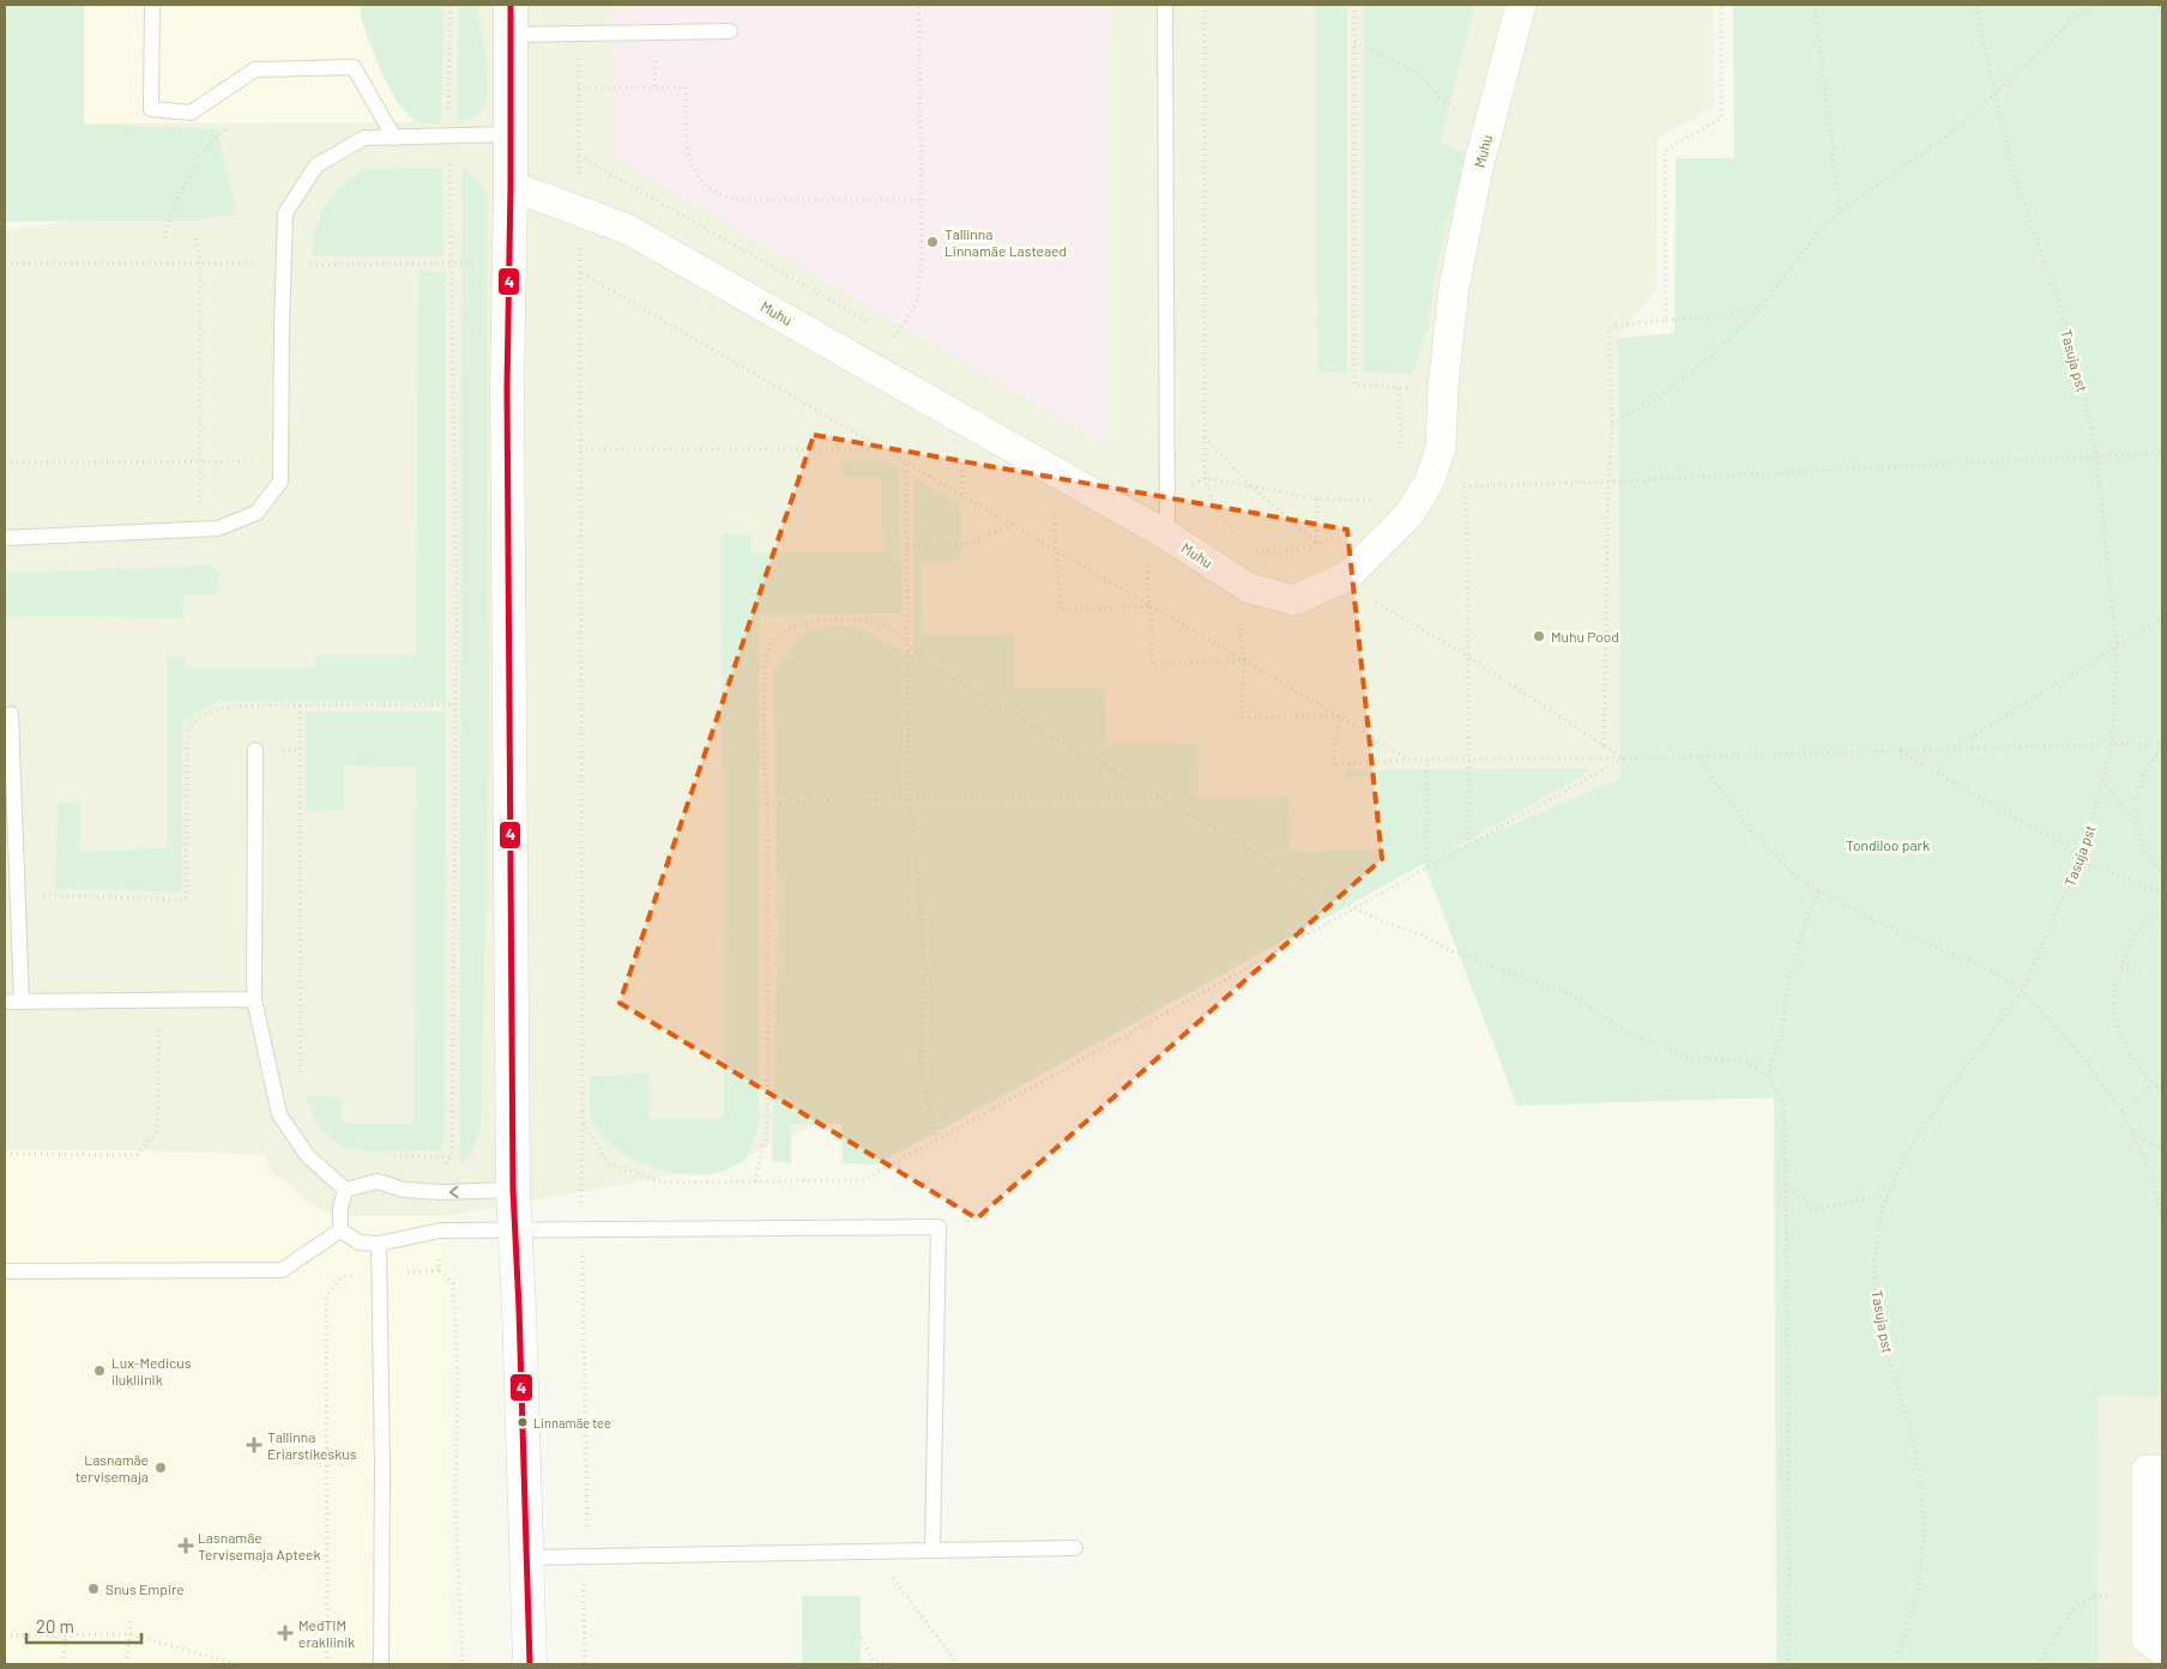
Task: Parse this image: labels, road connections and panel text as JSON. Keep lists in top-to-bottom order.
{
  "streets": {
    "street": ["Muhu"],
    "path": ["Tasuja pst"]
  },
  "parks": ["Tondiloo park"],
  "places": {
    "other": [
      "Tallinna Linnamäe Lasteaed",
      "Muhu Pood",
      "Lux-Medicus ilukliinik",
      "Linnamäe tee",
      "Lasnamäe tervisemaja",
      "Snus Empire"
    ],
    "health": ["Tallinna Eriarstikeskus", "Lasnamäe Tervisemaja Apteek", "MedTIM erakliinik"]
  },
  "lines": ["transit line 4"],
  "scale_bar": "20 m"
}
